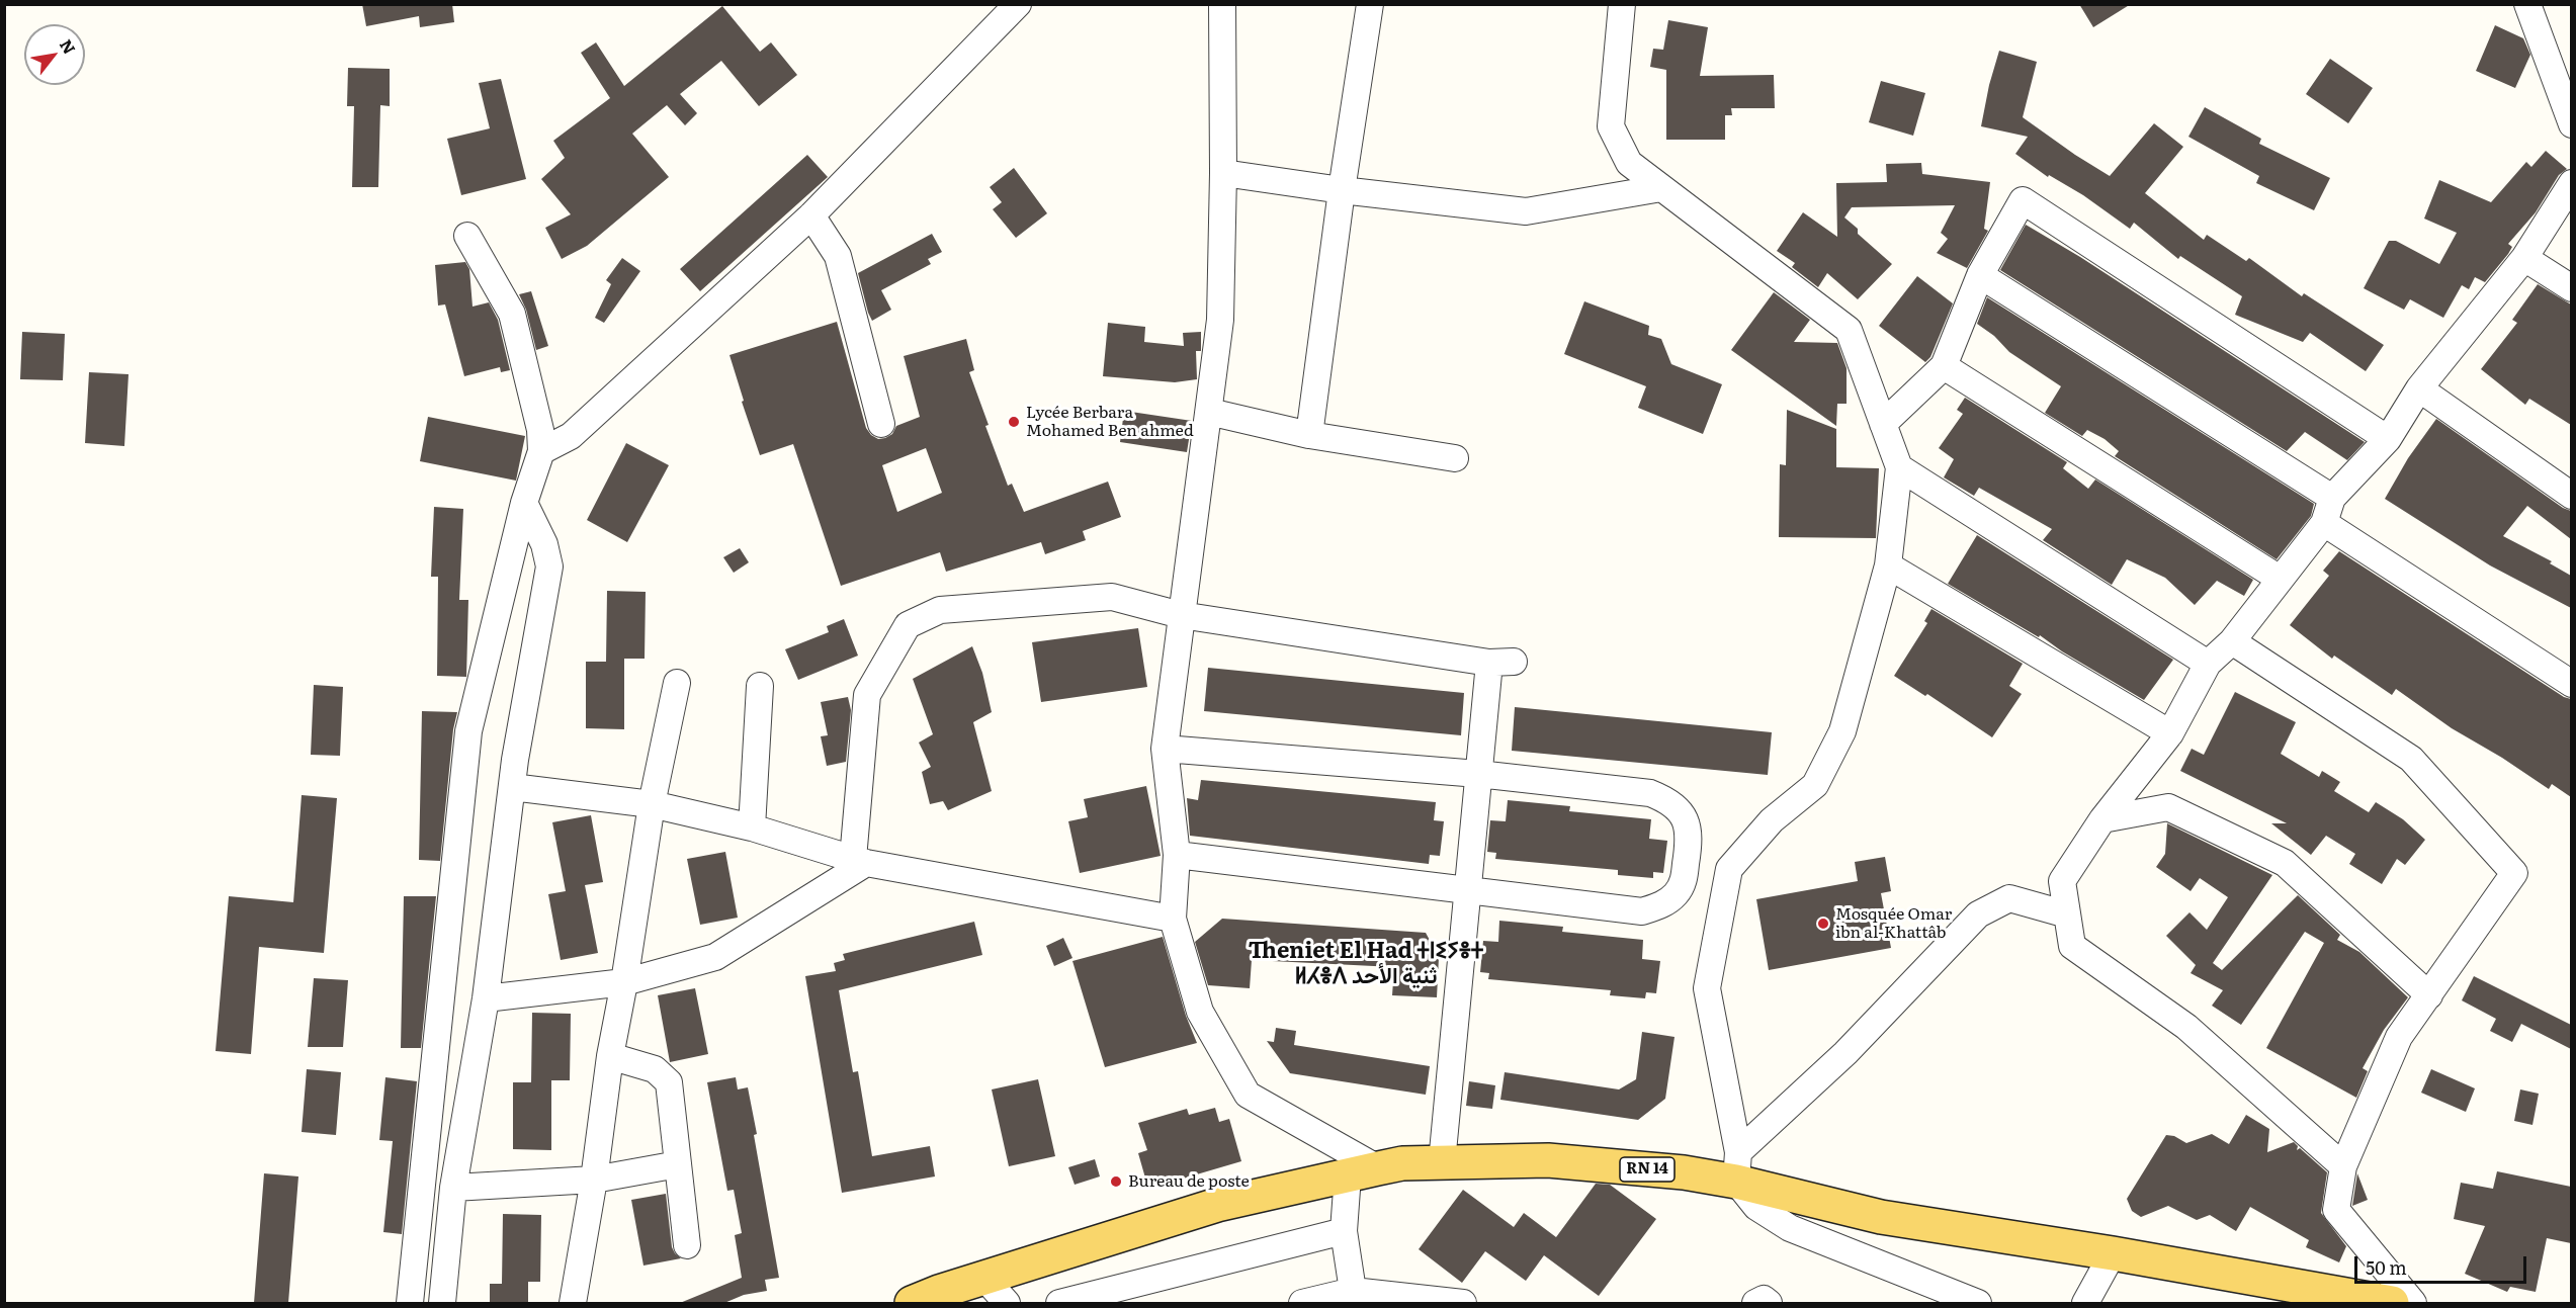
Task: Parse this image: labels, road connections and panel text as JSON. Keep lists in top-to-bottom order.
{
  "streets": {
    "main road": ["RN 14"]
  },
  "districts": ["Theniet El Had ⵜⵏⵉⵢⴻⵜ ⵍⵃⴻⴷ ثنية الأحد"],
  "places": ["Lycée Berbara Mohamed Ben ahmed", "Mosquée Omar ibn al-Khattâb", "Bureau de poste"],
  "scale_bar": "50 m",
  "north": "top right"
}
